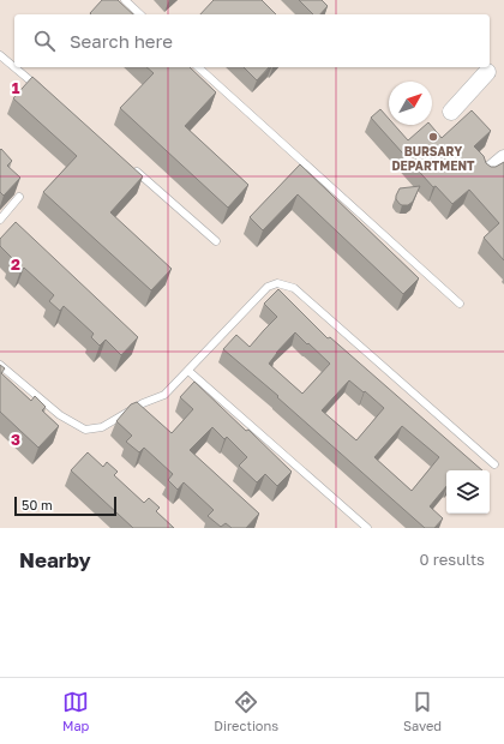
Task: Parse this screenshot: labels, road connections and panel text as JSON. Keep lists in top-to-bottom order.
{
  "places": ["BURSARY DEPARTMENT"],
  "scale_bar": "50 m",
  "north": "top right",
  "page": {
    "search": "Search here",
    "scale": "50 m",
    "heading": ["Nearby", "0 results"],
    "nav": ["Map", "Directions", "Saved"]
  },
  "grid": {
    "rows": ["1", "2", "3"]
  }
}
